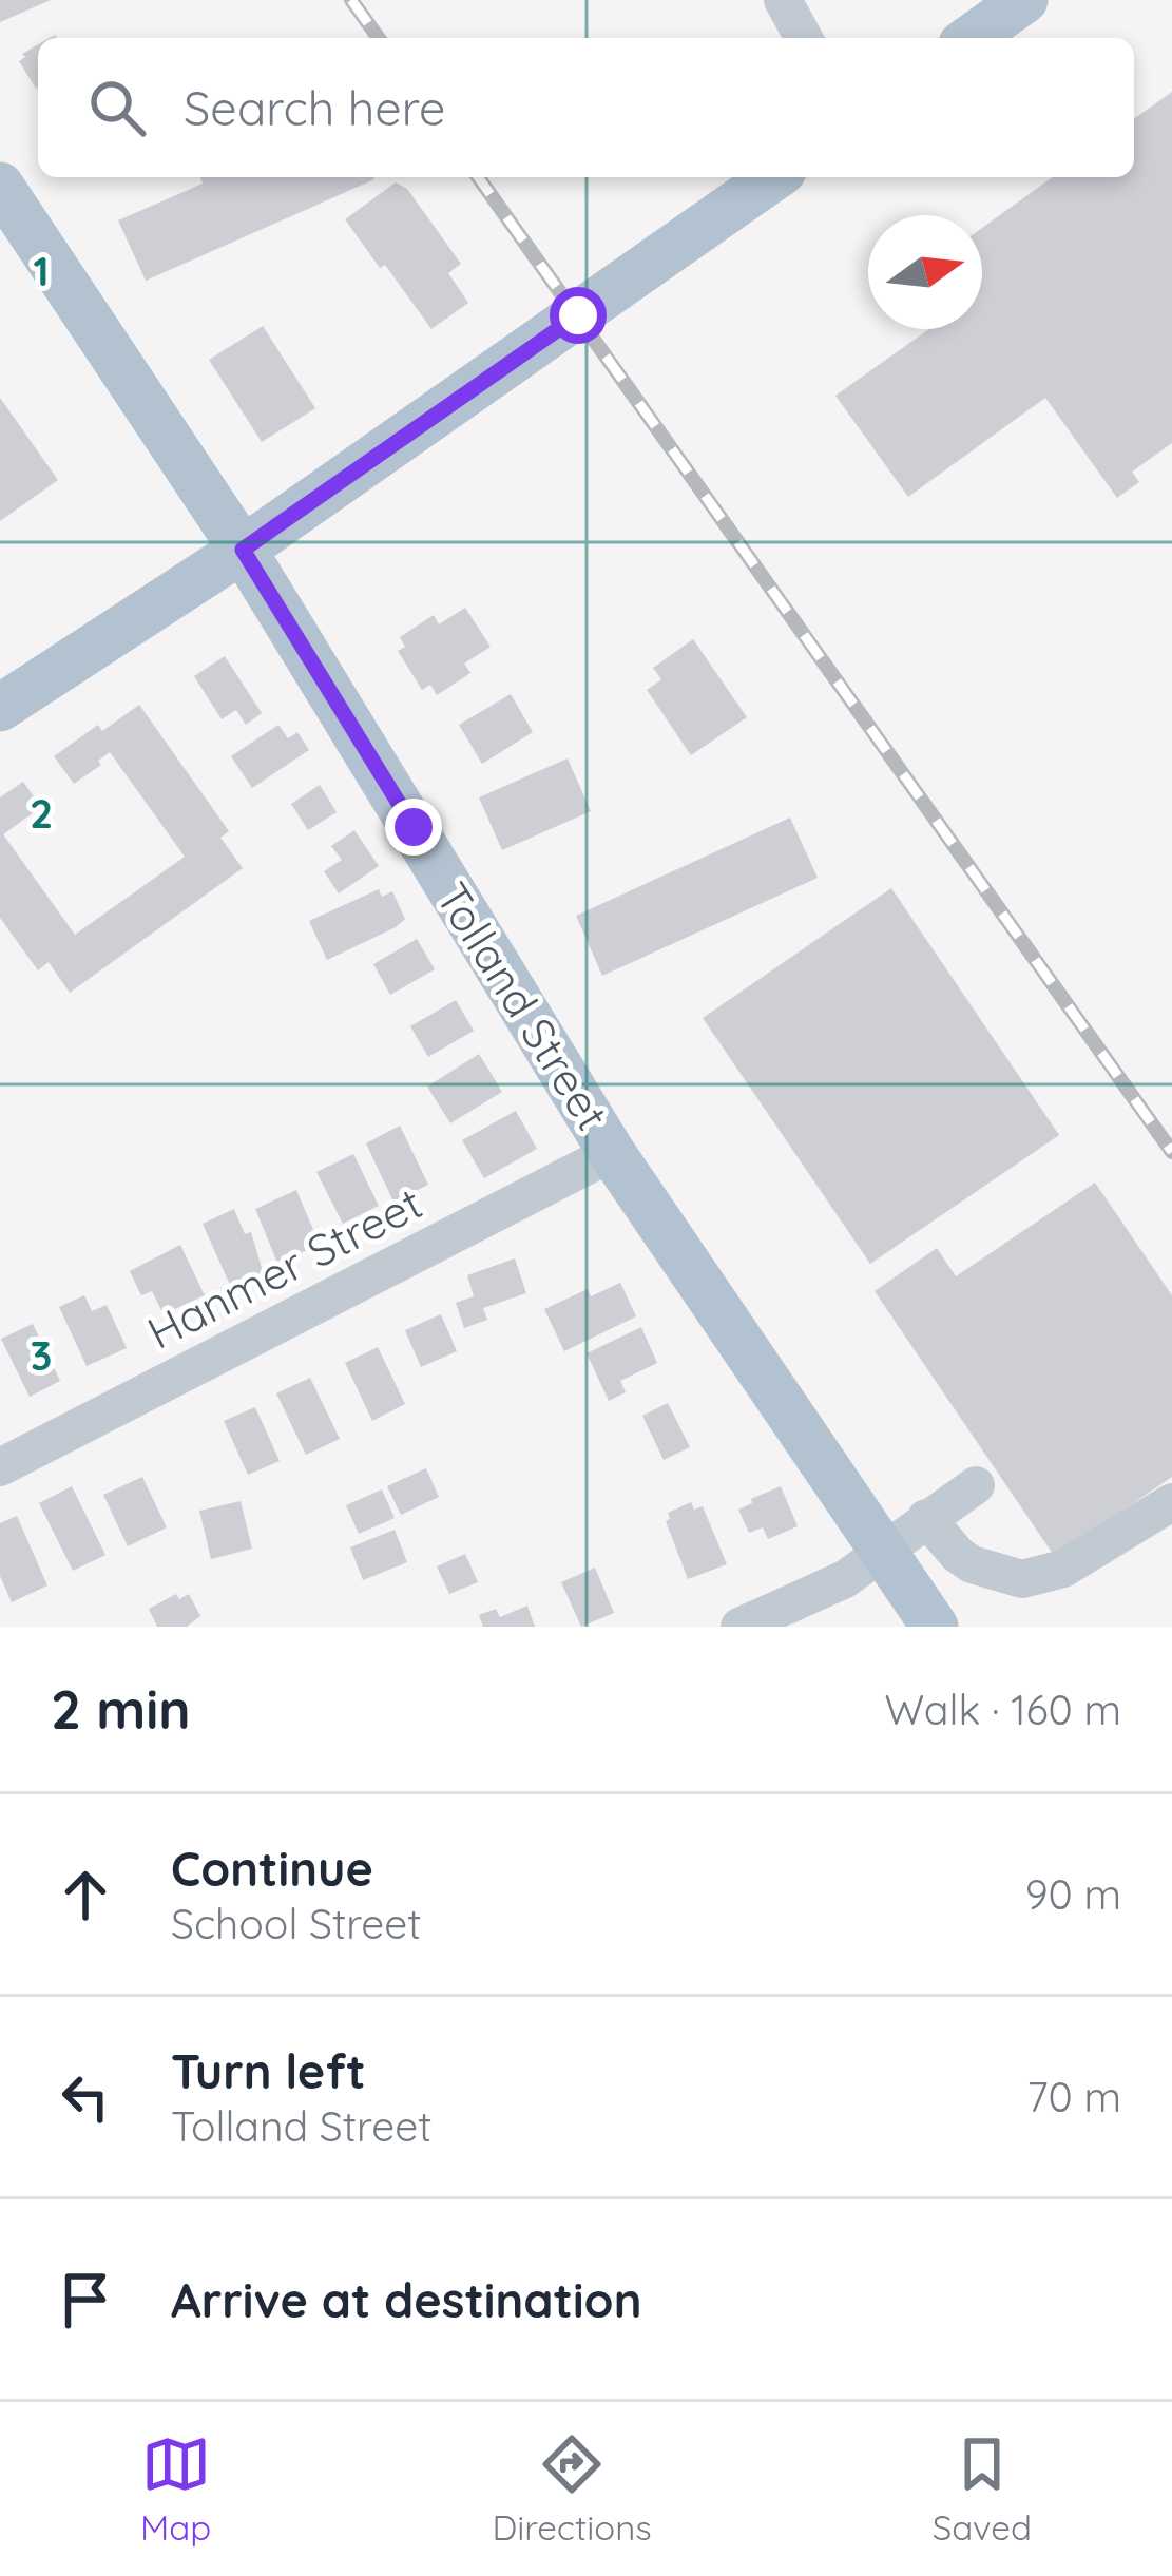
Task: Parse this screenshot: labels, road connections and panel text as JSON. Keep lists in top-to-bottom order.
{
  "streets": {
    "main road": ["Tolland Street"],
    "street": ["Hanmer Street"]
  },
  "crossings": [
    ["Tolland Street", "Hanmer Street"]
  ],
  "north": "right",
  "page": {
    "search": "Search here",
    "heading": ["2 min", "Walk · 160 m"],
    "list": [
      ["Continue", "School Street", "90 m"],
      ["Turn left", "Tolland Street", "70 m"],
      "Arrive at destination"
    ],
    "nav": ["Map", "Directions", "Saved"]
  },
  "grid": {
    "rows": ["1", "2", "3"]
  }
}
